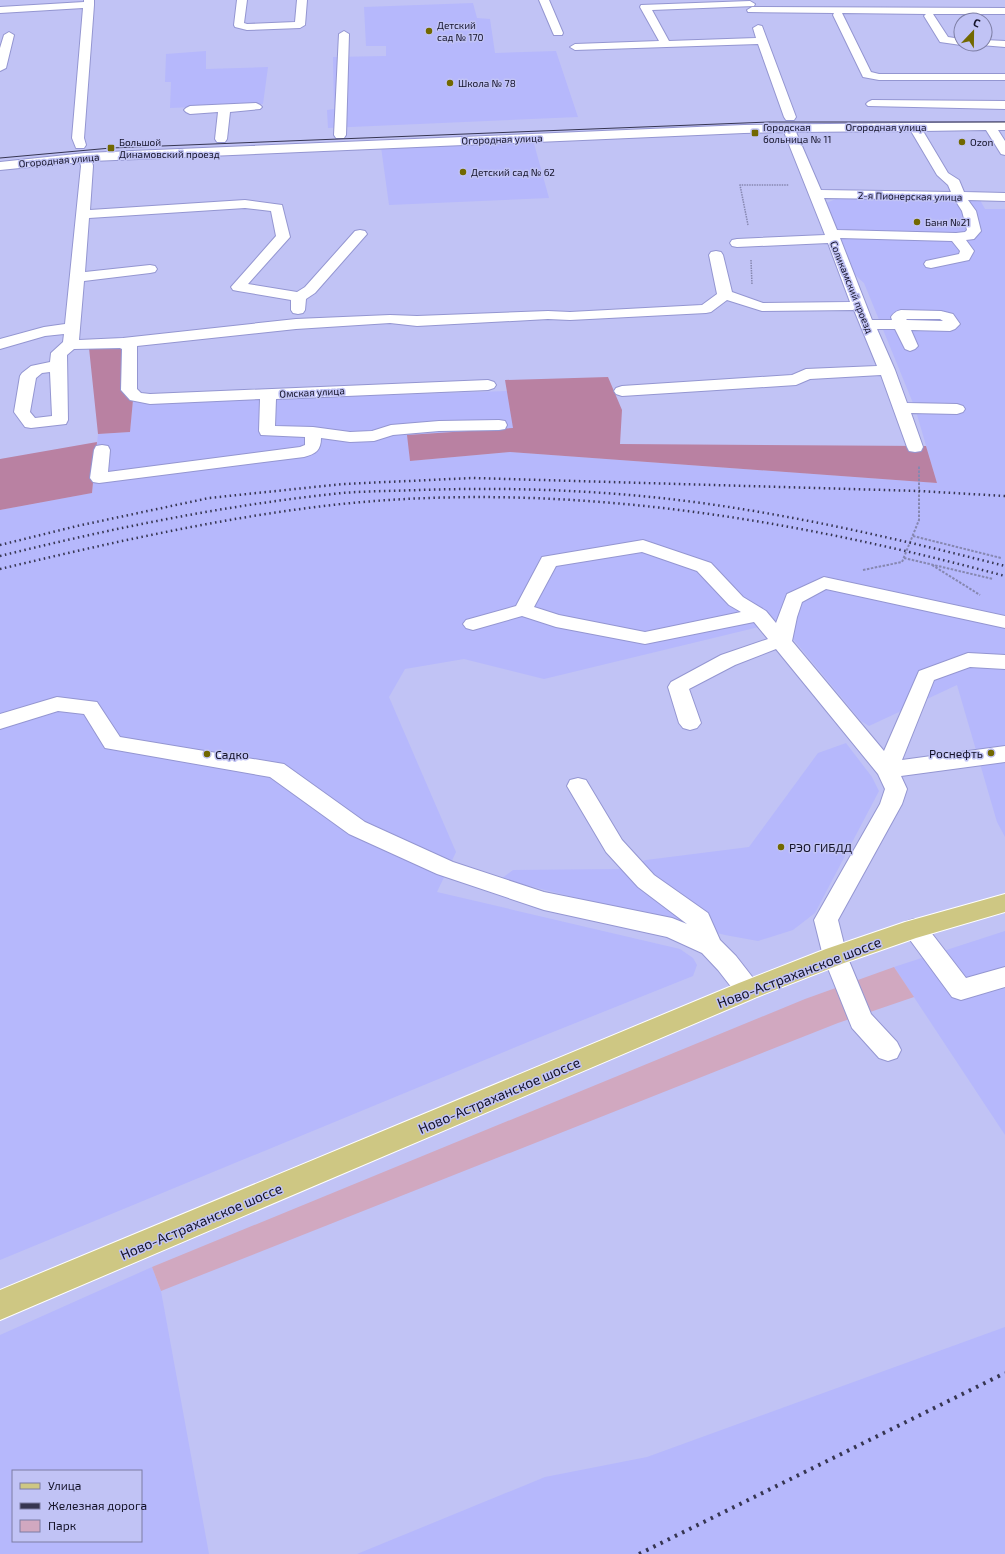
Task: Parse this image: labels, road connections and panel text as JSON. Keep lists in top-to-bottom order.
{
  "streets": {
    "main road": ["Ново-Астраханское шоссе"],
    "street": [
      "Огородная улица",
      "2-я Пионерская улица",
      "Соликамский проезд",
      "Омская улица"
    ]
  },
  "crossings": [
    ["Огородная улица", "Соликамский проезд"],
    ["2-я Пионерская улица", "Соликамский проезд"]
  ],
  "places": {
    "other": [
      "Детский сад № 170",
      "Школа № 78",
      "Ozon",
      "Детский сад № 62",
      "Баня №21",
      "Роснефть",
      "Садко",
      "РЭО ГИБДД"
    ],
    "transit": ["Городская больница № 11", "Большой Динамовский проезд"]
  },
  "legend": ["Улица", "Железная дорога", "Парк"],
  "north": "top"
}
